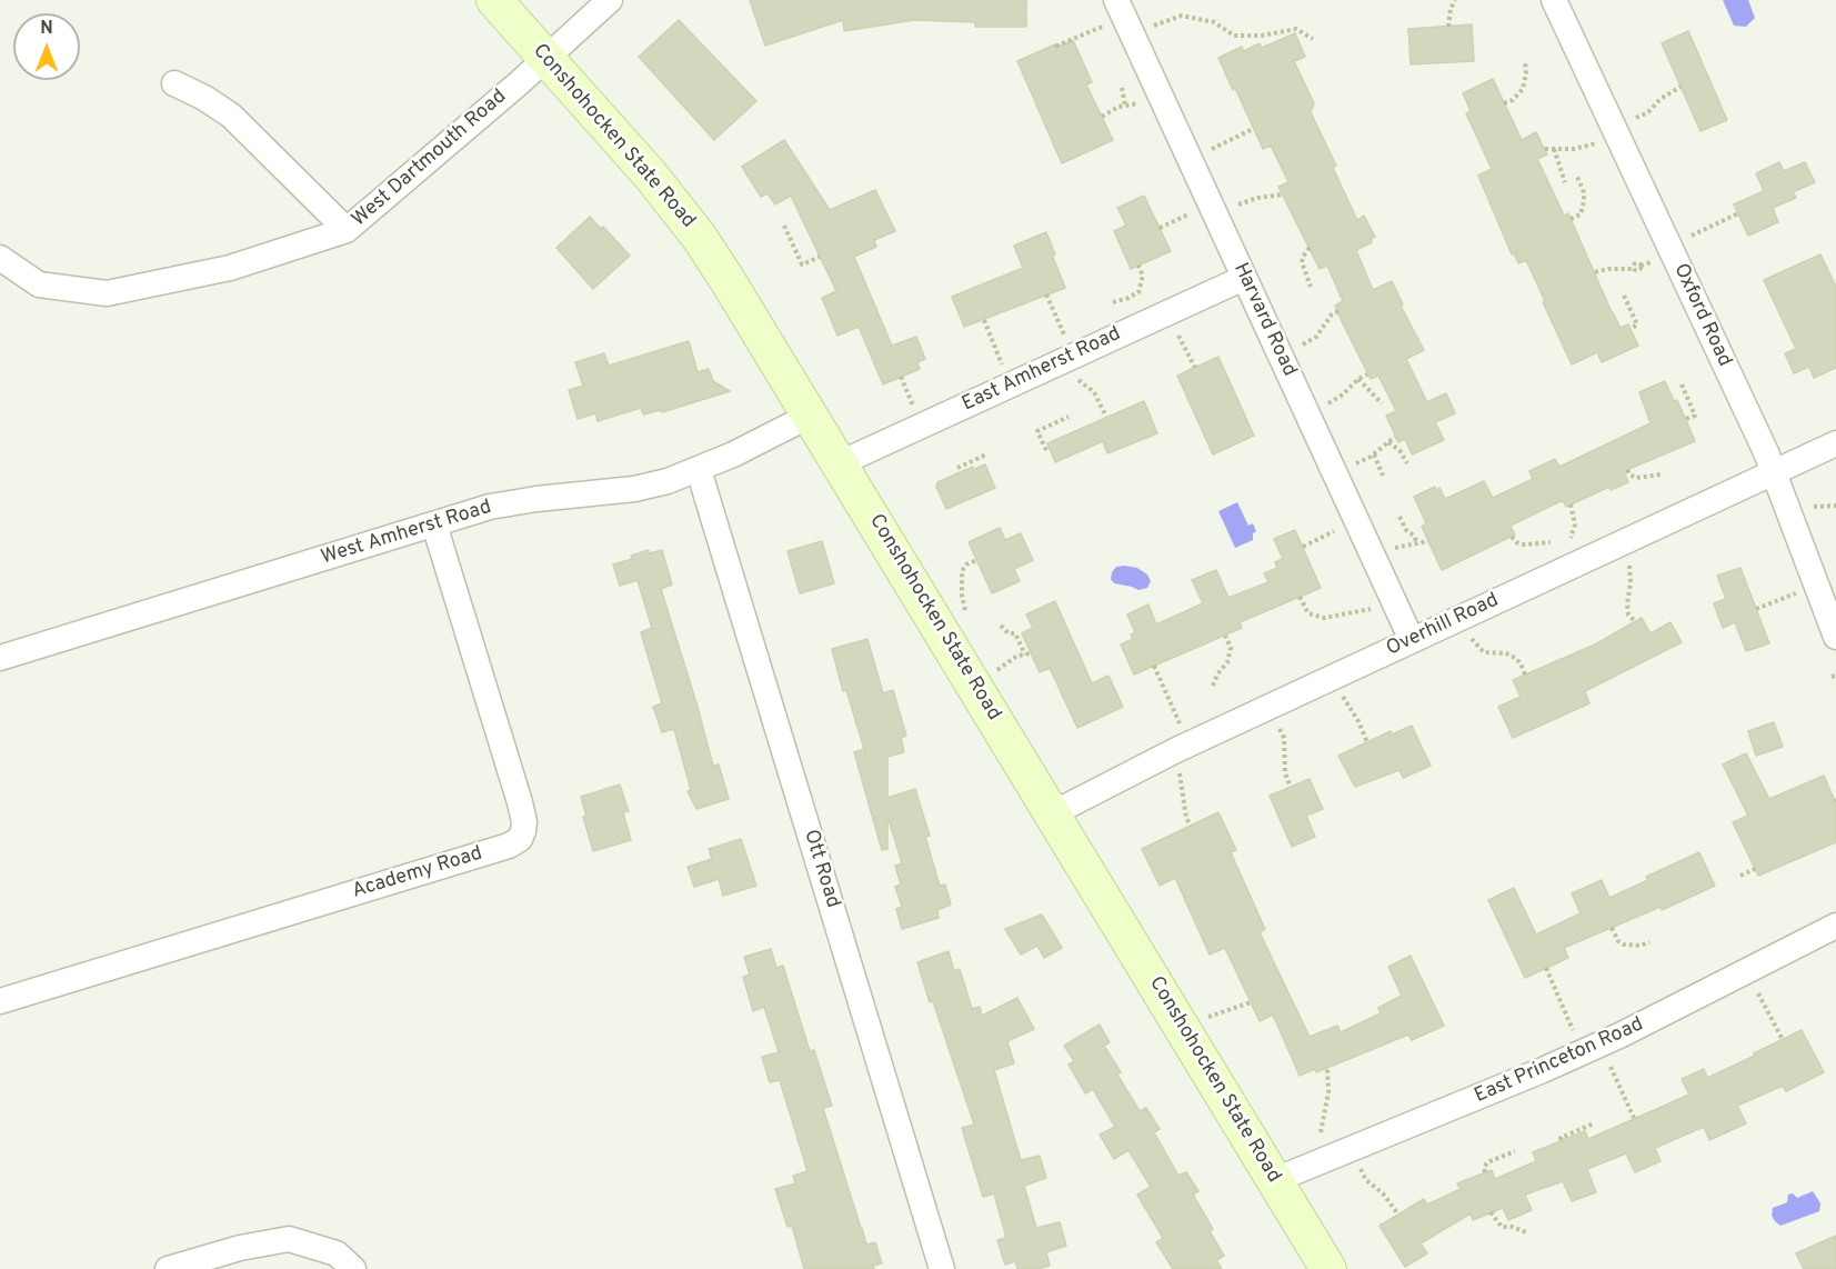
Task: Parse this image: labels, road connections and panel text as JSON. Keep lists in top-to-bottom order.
{
  "streets": {
    "main road": ["Conshohocken State Road"],
    "street": [
      "West Dartmouth Road",
      "Oxford Road",
      "Harvard Road",
      "East Amherst Road",
      "West Amherst Road",
      "Overhill Road",
      "Ott Road",
      "Academy Road",
      "East Princeton Road"
    ]
  },
  "crossings": [
    ["Conshohocken State Road", "West Dartmouth Road"],
    ["Conshohocken State Road", "East Amherst Road"],
    ["Conshohocken State Road", "West Amherst Road"],
    ["Conshohocken State Road", "Overhill Road"],
    ["Conshohocken State Road", "East Princeton Road"],
    ["Oxford Road", "Overhill Road"],
    ["Harvard Road", "East Amherst Road"],
    ["Harvard Road", "Overhill Road"],
    ["West Amherst Road", "Ott Road"],
    ["West Amherst Road", "Academy Road"]
  ],
  "north": "top"
}
